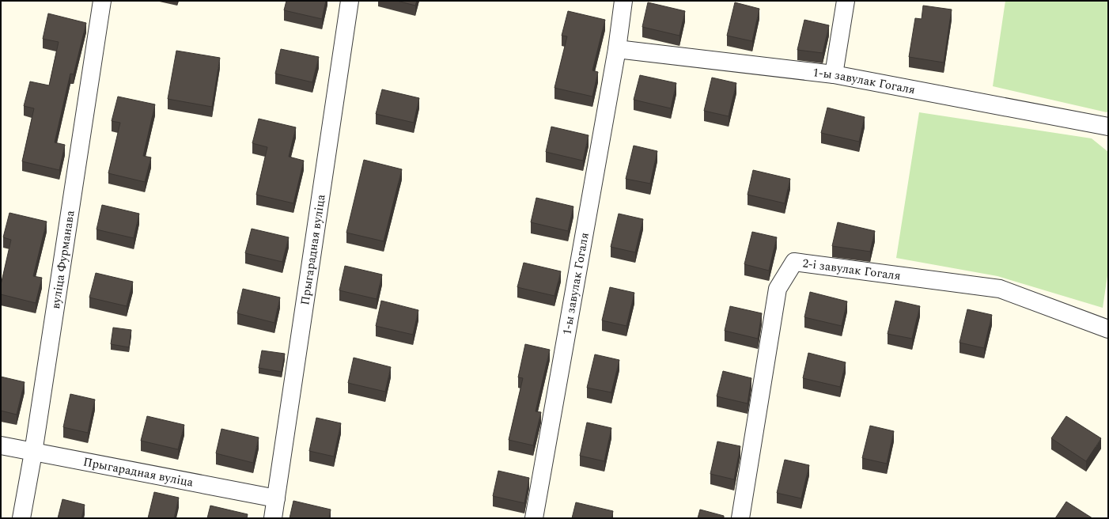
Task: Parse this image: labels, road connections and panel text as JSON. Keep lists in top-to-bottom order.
{
  "streets": {
    "street": [
      "1-ы завулак Гогаля",
      "Прыгарадная вуліца",
      "вуліца Фурманава",
      "2-і завулак Гогаля"
    ]
  },
  "crossings": [
    ["Прыгарадная вуліца", "вуліца Фурманава"]
  ]
}
